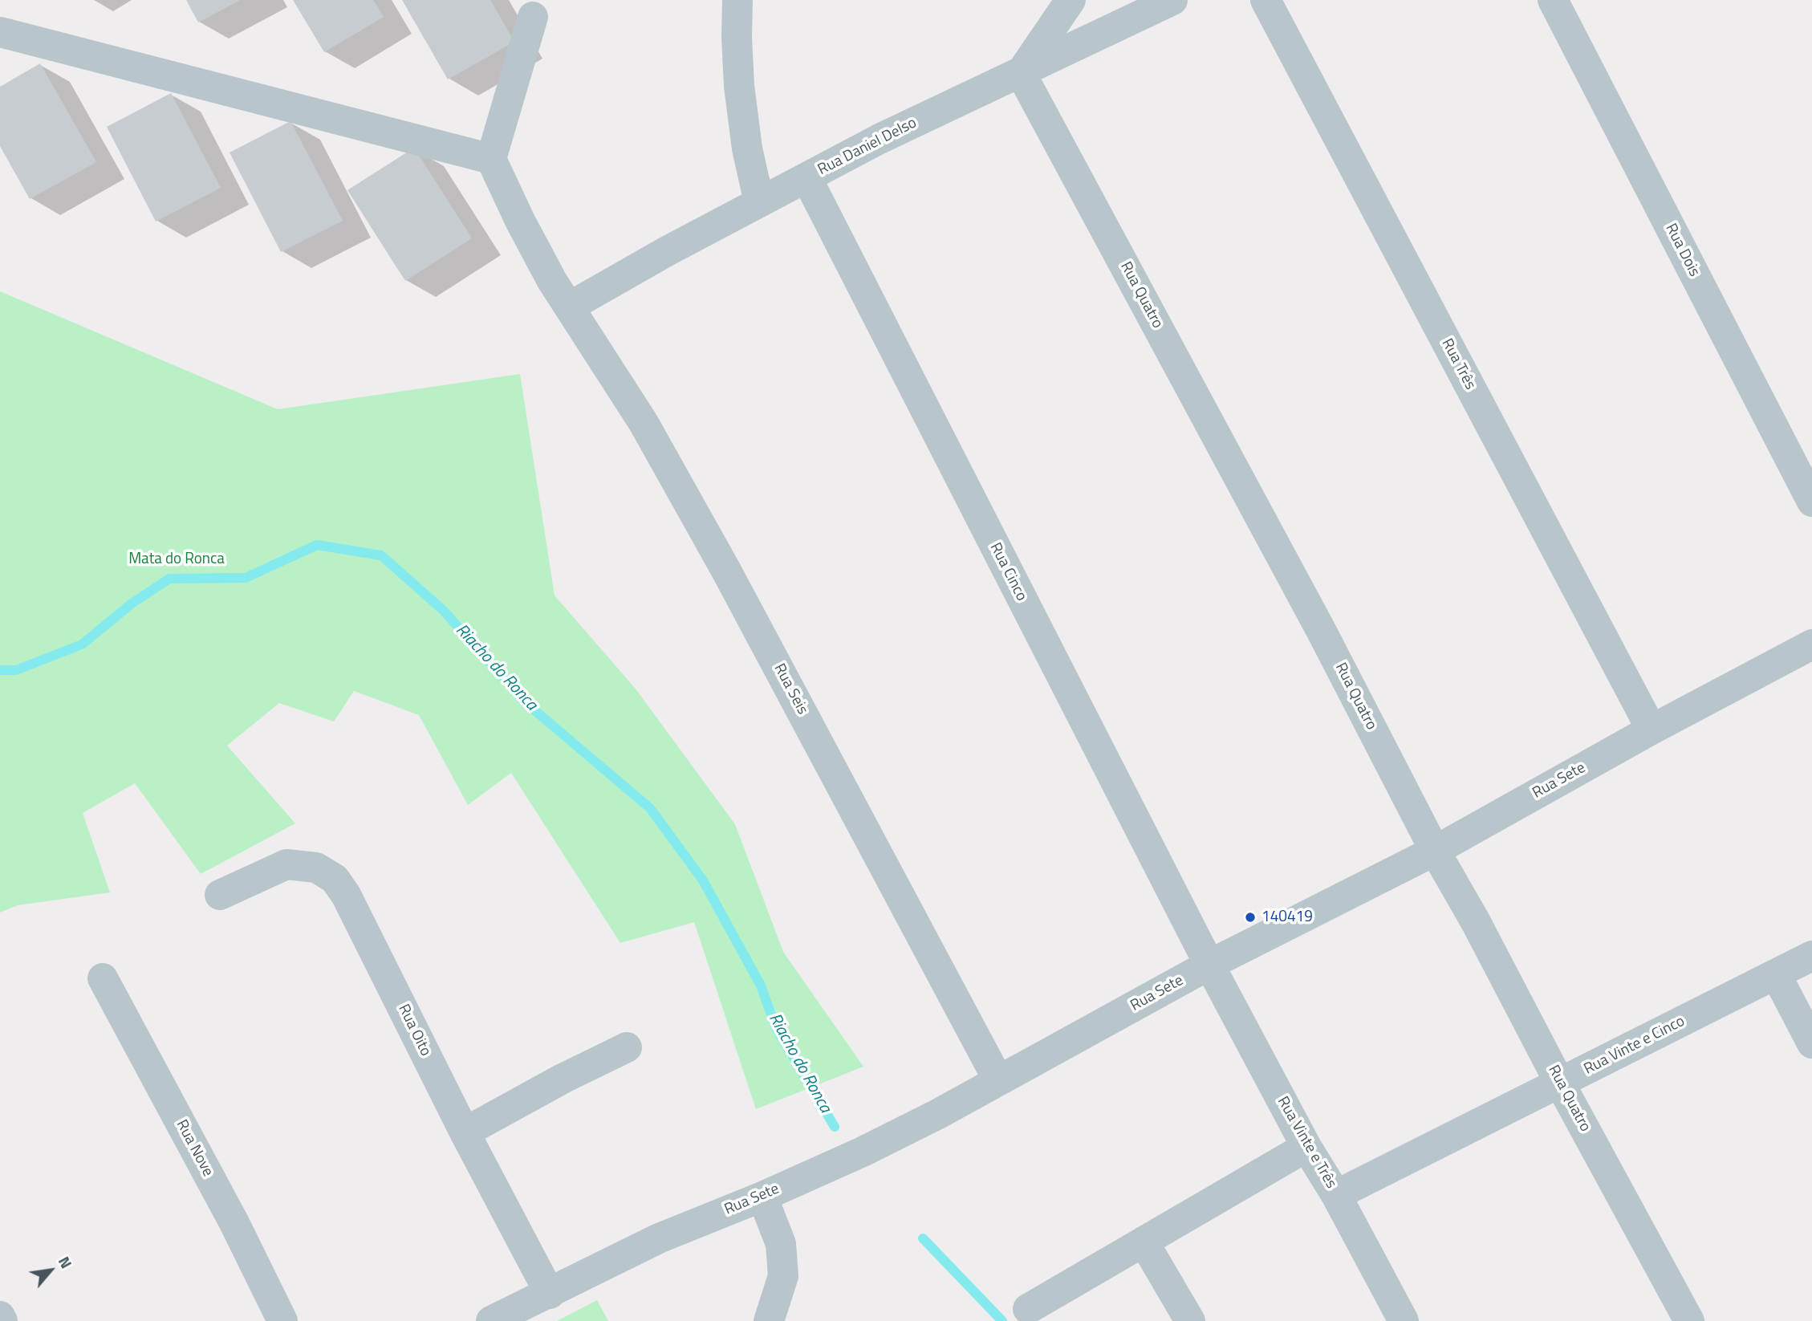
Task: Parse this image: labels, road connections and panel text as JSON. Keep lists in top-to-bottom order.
{
  "streets": {
    "street": [
      "Rua Daniel Delso",
      "Rua Dois",
      "Rua Quatro",
      "Rua Três",
      "Rua Cinco",
      "Rua Seis",
      "Rua Sete",
      "Rua Oito",
      "Rua Vinte e Cinco",
      "Rua Vinte e Três",
      "Rua Nove"
    ]
  },
  "crossings": [
    ["Rua Daniel Delso", "Rua Quatro"],
    ["Rua Daniel Delso", "Rua Cinco"],
    ["Rua Daniel Delso", "Rua Seis"],
    ["Rua Quatro", "Rua Sete"],
    ["Rua Quatro", "Rua Vinte e Cinco"],
    ["Rua Três", "Rua Sete"],
    ["Rua Cinco", "Rua Sete"],
    ["Rua Cinco", "Rua Vinte e Três"],
    ["Rua Seis", "Rua Sete"],
    ["Rua Sete", "Rua Oito"],
    ["Rua Sete", "Rua Vinte e Três"],
    ["Rua Vinte e Cinco", "Rua Vinte e Três"]
  ],
  "water": ["Riacho do Ronca"],
  "parks": ["Mata do Ronca"],
  "places": ["140419"],
  "north": "top right"
}
